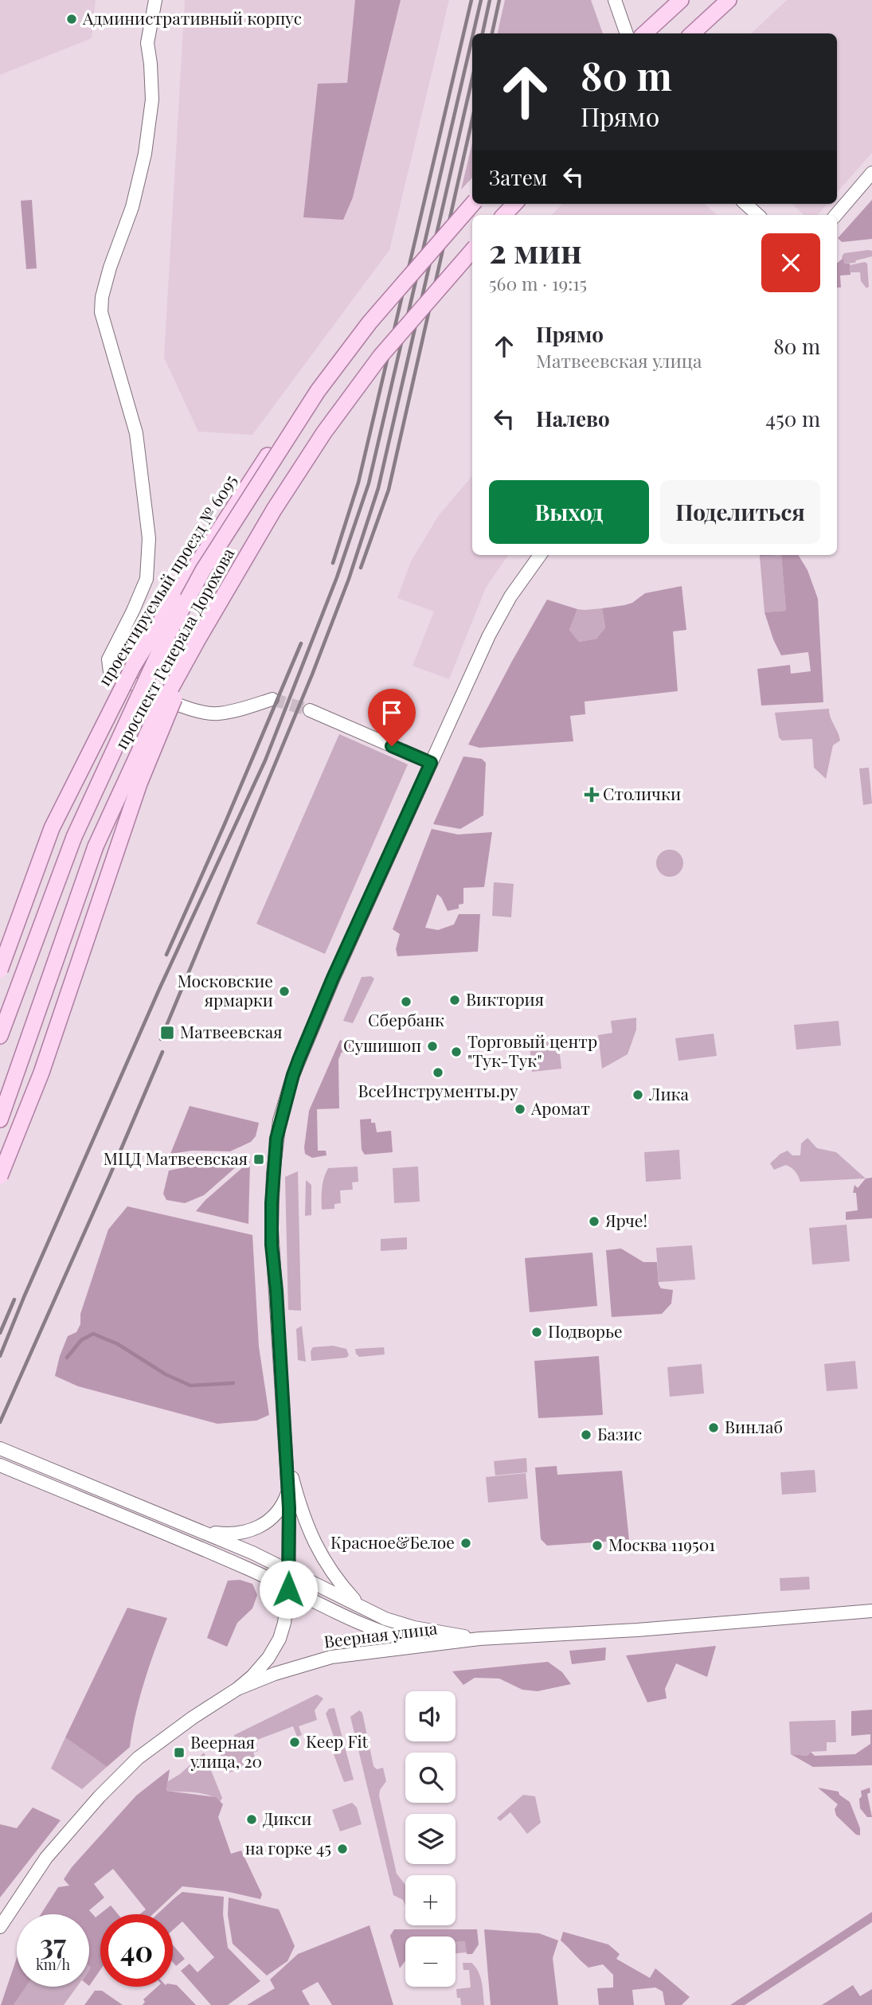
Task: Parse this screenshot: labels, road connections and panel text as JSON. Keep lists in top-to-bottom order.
{
  "streets": {
    "main road": ["проектируемый проезд № 6095", "проспект Генерала Дорохова"],
    "street": ["Веерная улица"]
  },
  "crossings": [
    ["проектируемый проезд № 6095", "проспект Генерала Дорохова"]
  ],
  "places": {
    "other": [
      "Административный корпус",
      "Московские ярмарки",
      "Виктория",
      "Сбербанк",
      "Сушишоп",
      "Торговый центр \"Тук-Тук\"",
      "ВсеИнструменты.ру",
      "Лика",
      "Аромат",
      "Ярче!",
      "Подворье",
      "Винлаб",
      "Базис",
      "Красное&Белое",
      "Москва 119501",
      "Keep Fit",
      "Дикси",
      "на горке 45"
    ],
    "health": ["Столички"],
    "transit": ["Матвеевская", "МЦД Матвеевская", "Веерная улица, 20"]
  },
  "page": {
    "turn": ["80 m", "Прямо"],
    "then": "Затем",
    "heading": ["2 мин", "560 m · 19:15"],
    "list": [
      {
        "name": "Прямо",
        "note": "Матвеевская улица",
        "value": "80 m"
      },
      {
        "name": "Налево",
        "value": "450 m"
      }
    ],
    "buttons": ["Выход", "Поделиться"],
    "map_buttons": ["+", "−"],
    "speed": "37 km/h",
    "limit": "40"
  }
}
